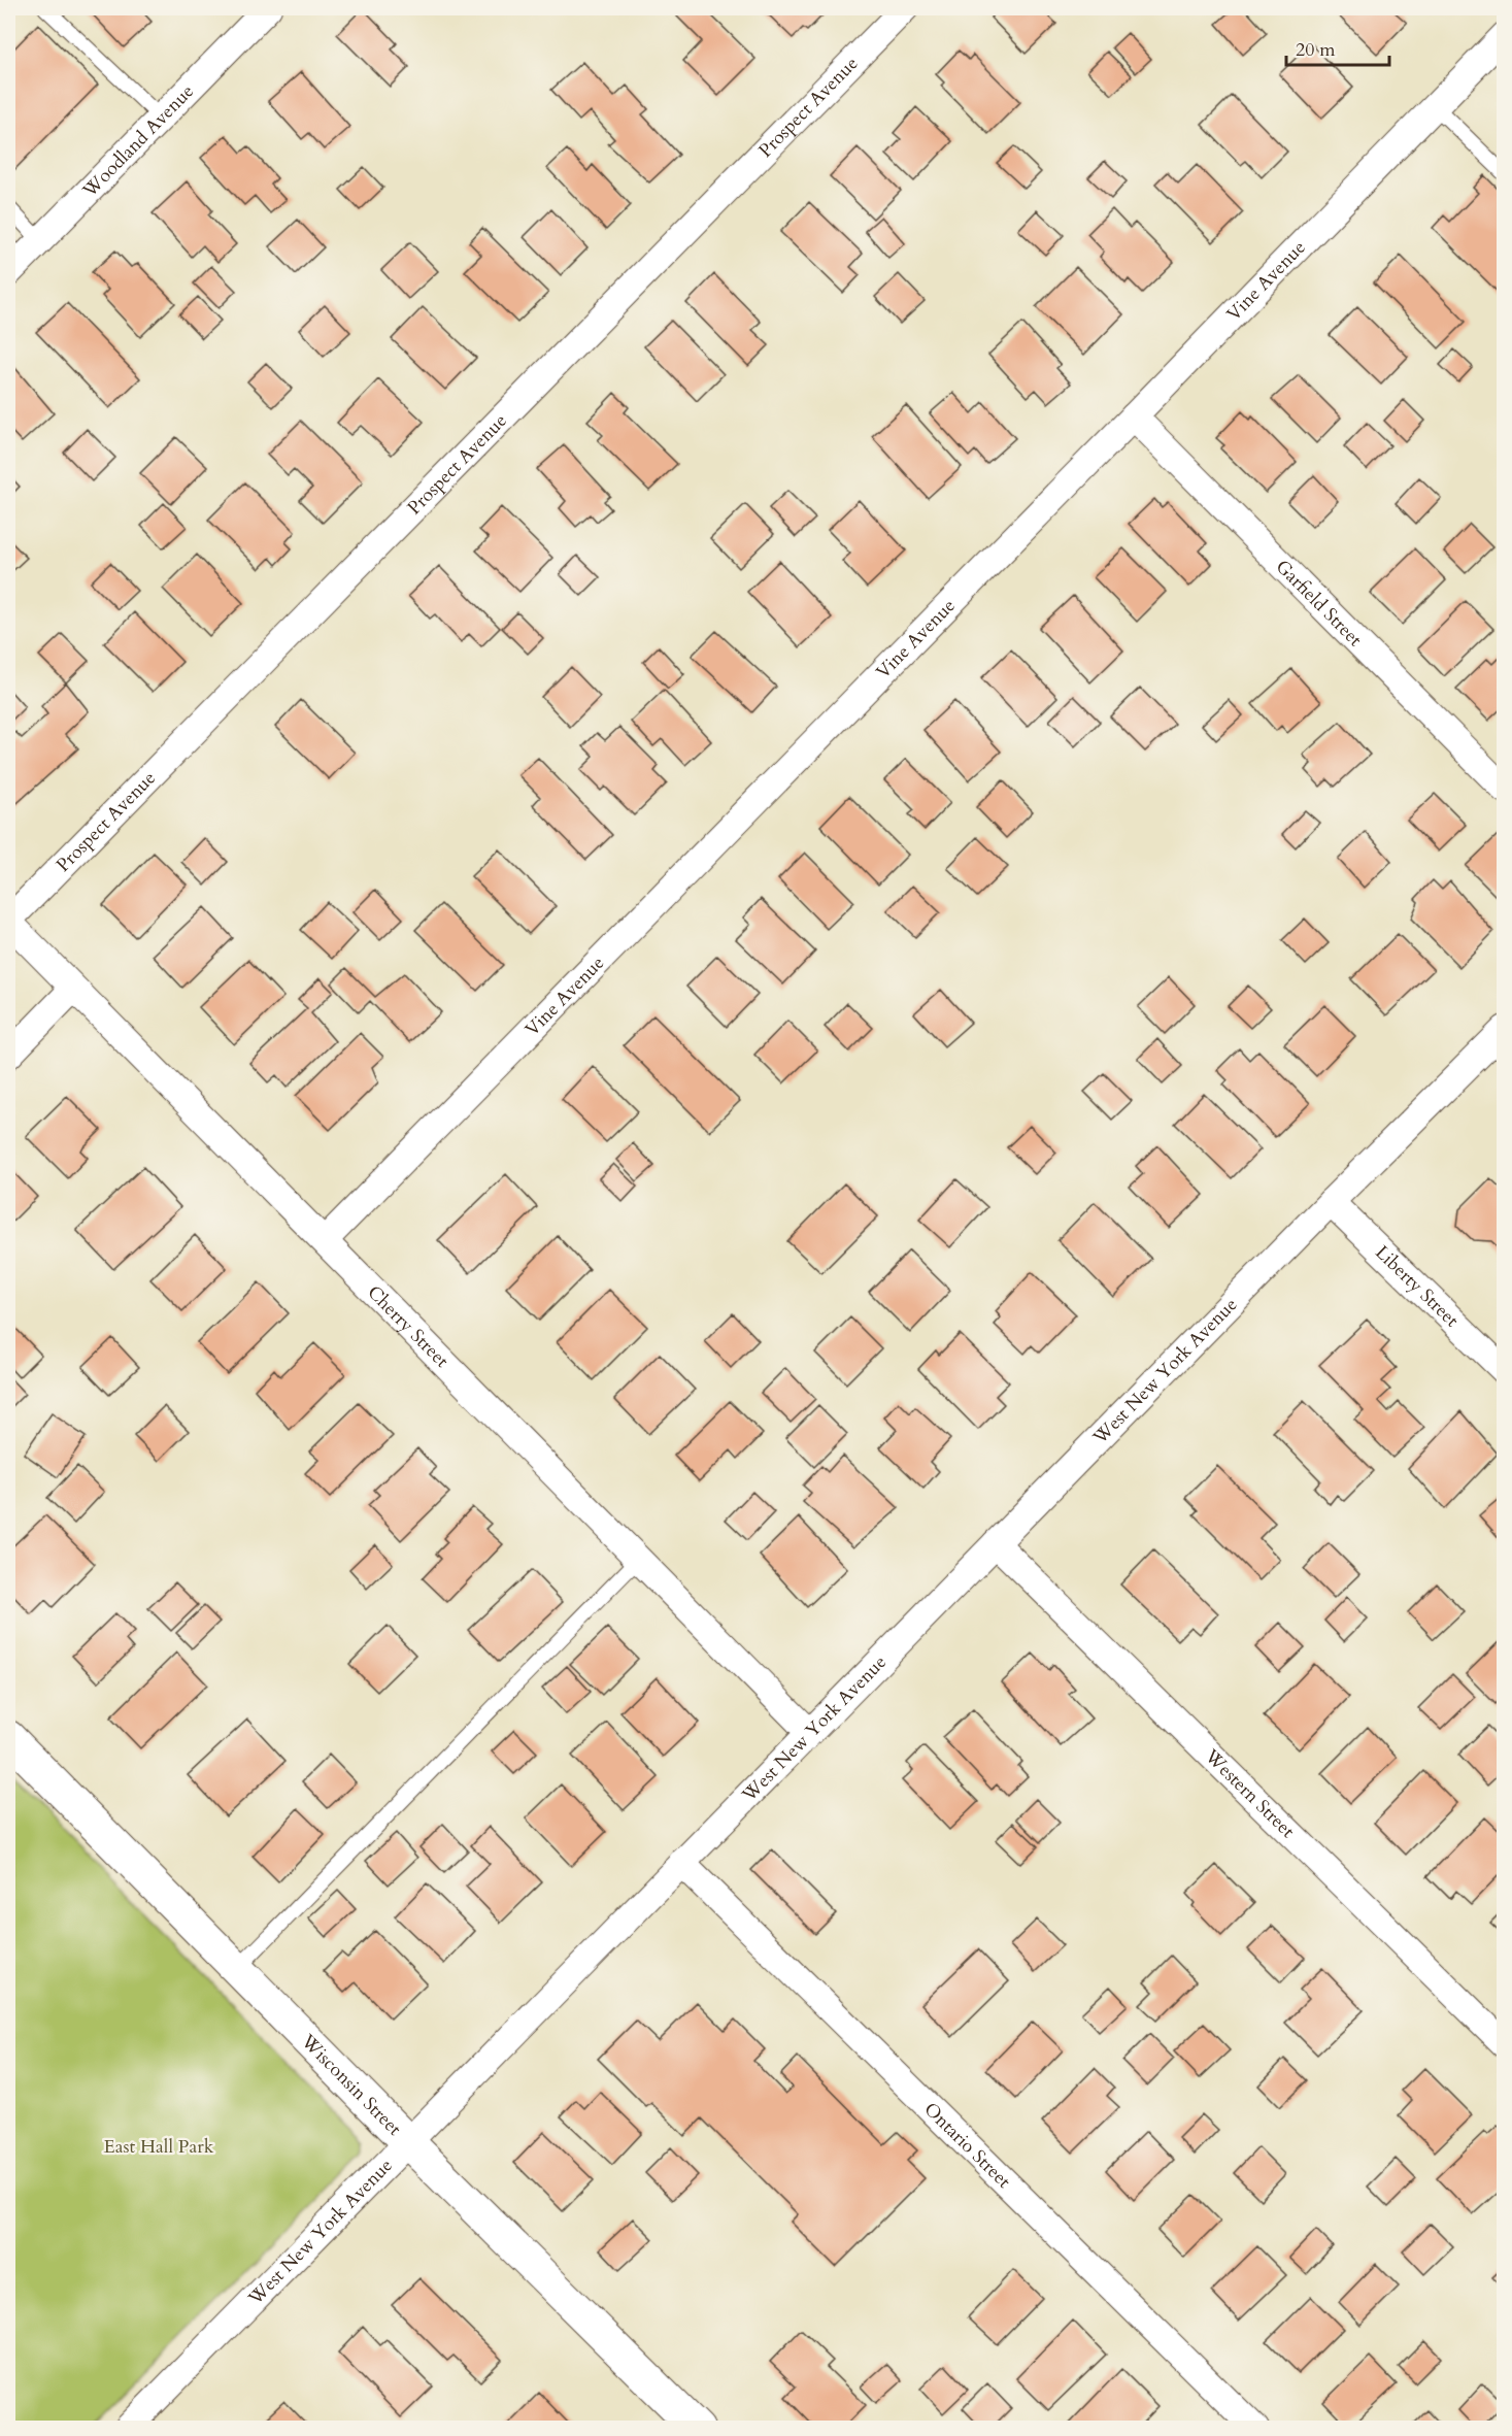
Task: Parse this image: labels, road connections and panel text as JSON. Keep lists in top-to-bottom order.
{
  "streets": {
    "street": [
      "Prospect Avenue",
      "Woodland Avenue",
      "Vine Avenue",
      "Garfield Street",
      "Liberty Street",
      "Cherry Street",
      "West New York Avenue",
      "Western Street",
      "Wisconsin Street",
      "Ontario Street"
    ]
  },
  "crossings": [
    ["Prospect Avenue", "Cherry Street"],
    ["Vine Avenue", "Garfield Street"],
    ["Vine Avenue", "Cherry Street"],
    ["Liberty Street", "West New York Avenue"],
    ["Cherry Street", "West New York Avenue"],
    ["West New York Avenue", "Western Street"],
    ["West New York Avenue", "Wisconsin Street"],
    ["West New York Avenue", "Ontario Street"]
  ],
  "parks": ["East Hall Park"],
  "scale_bar": "20 m"
}
